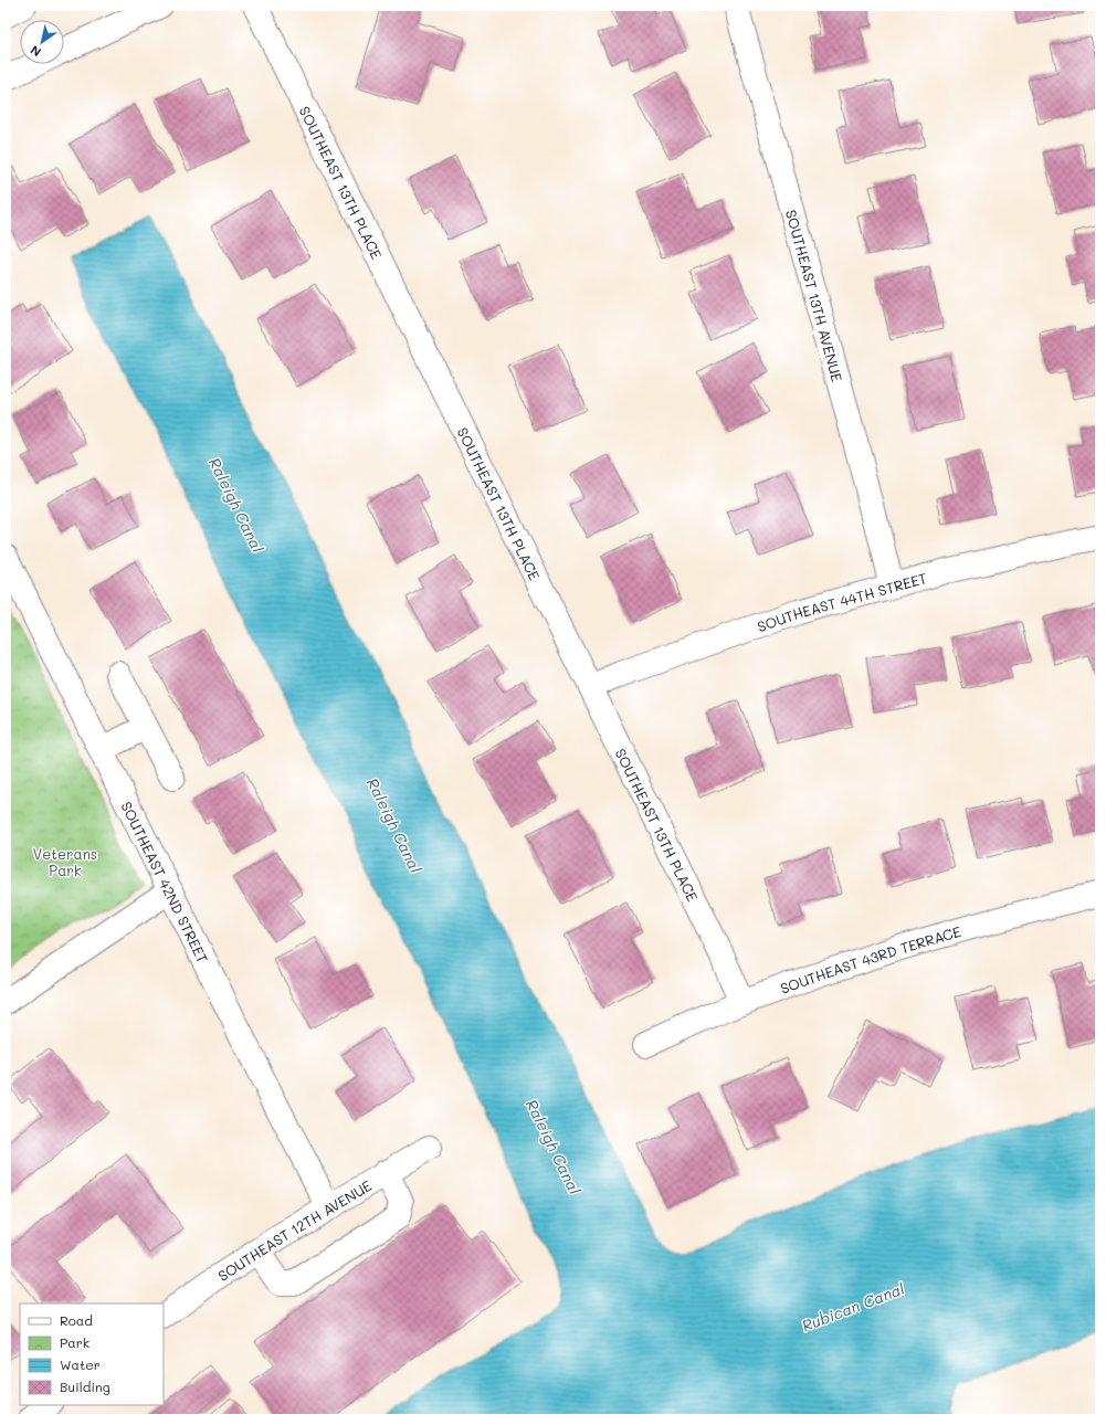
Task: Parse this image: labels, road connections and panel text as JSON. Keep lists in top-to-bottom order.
{
  "streets": {
    "street": [
      "SOUTHEAST 13TH PLACE",
      "SOUTHEAST 13TH AVENUE",
      "SOUTHEAST 44TH STREET",
      "SOUTHEAST 42ND STREET",
      "SOUTHEAST 43RD TERRACE",
      "SOUTHEAST 12TH AVENUE"
    ]
  },
  "crossings": [
    ["SOUTHEAST 13TH PLACE", "SOUTHEAST 44TH STREET"],
    ["SOUTHEAST 13TH PLACE", "SOUTHEAST 43RD TERRACE"],
    ["SOUTHEAST 13TH AVENUE", "SOUTHEAST 44TH STREET"],
    ["SOUTHEAST 42ND STREET", "SOUTHEAST 12TH AVENUE"]
  ],
  "water": ["Raleigh Canal", "Rubican Canal"],
  "parks": ["Veterans Park"],
  "legend": [
    "Road",
    "Park",
    "Water",
    "Building"
  ],
  "north": "bottom left"
}
